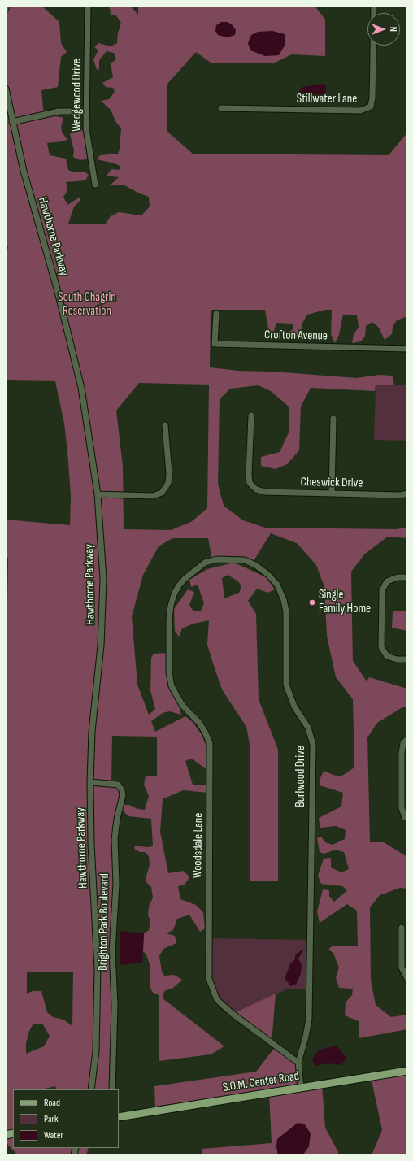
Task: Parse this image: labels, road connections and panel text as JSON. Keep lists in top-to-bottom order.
{
  "streets": {
    "main road": ["S.O.M. Center Road"],
    "street": [
      "Wedgewood Drive",
      "Stillwater Lane",
      "Hawthorne Parkway",
      "Crofton Avenue",
      "Cheswick Drive",
      "Burlwood Drive",
      "Woodsdale Lane",
      "Brighton Park Boulevard"
    ]
  },
  "crossings": [
    ["Hawthorne Parkway", "Brighton Park Boulevard"],
    ["Burlwood Drive", "Woodsdale Lane"]
  ],
  "parks": ["South Chagrin Reservation"],
  "places": ["Single Family Home"],
  "legend": ["Road", "Park", "Water"],
  "north": "right"
}
